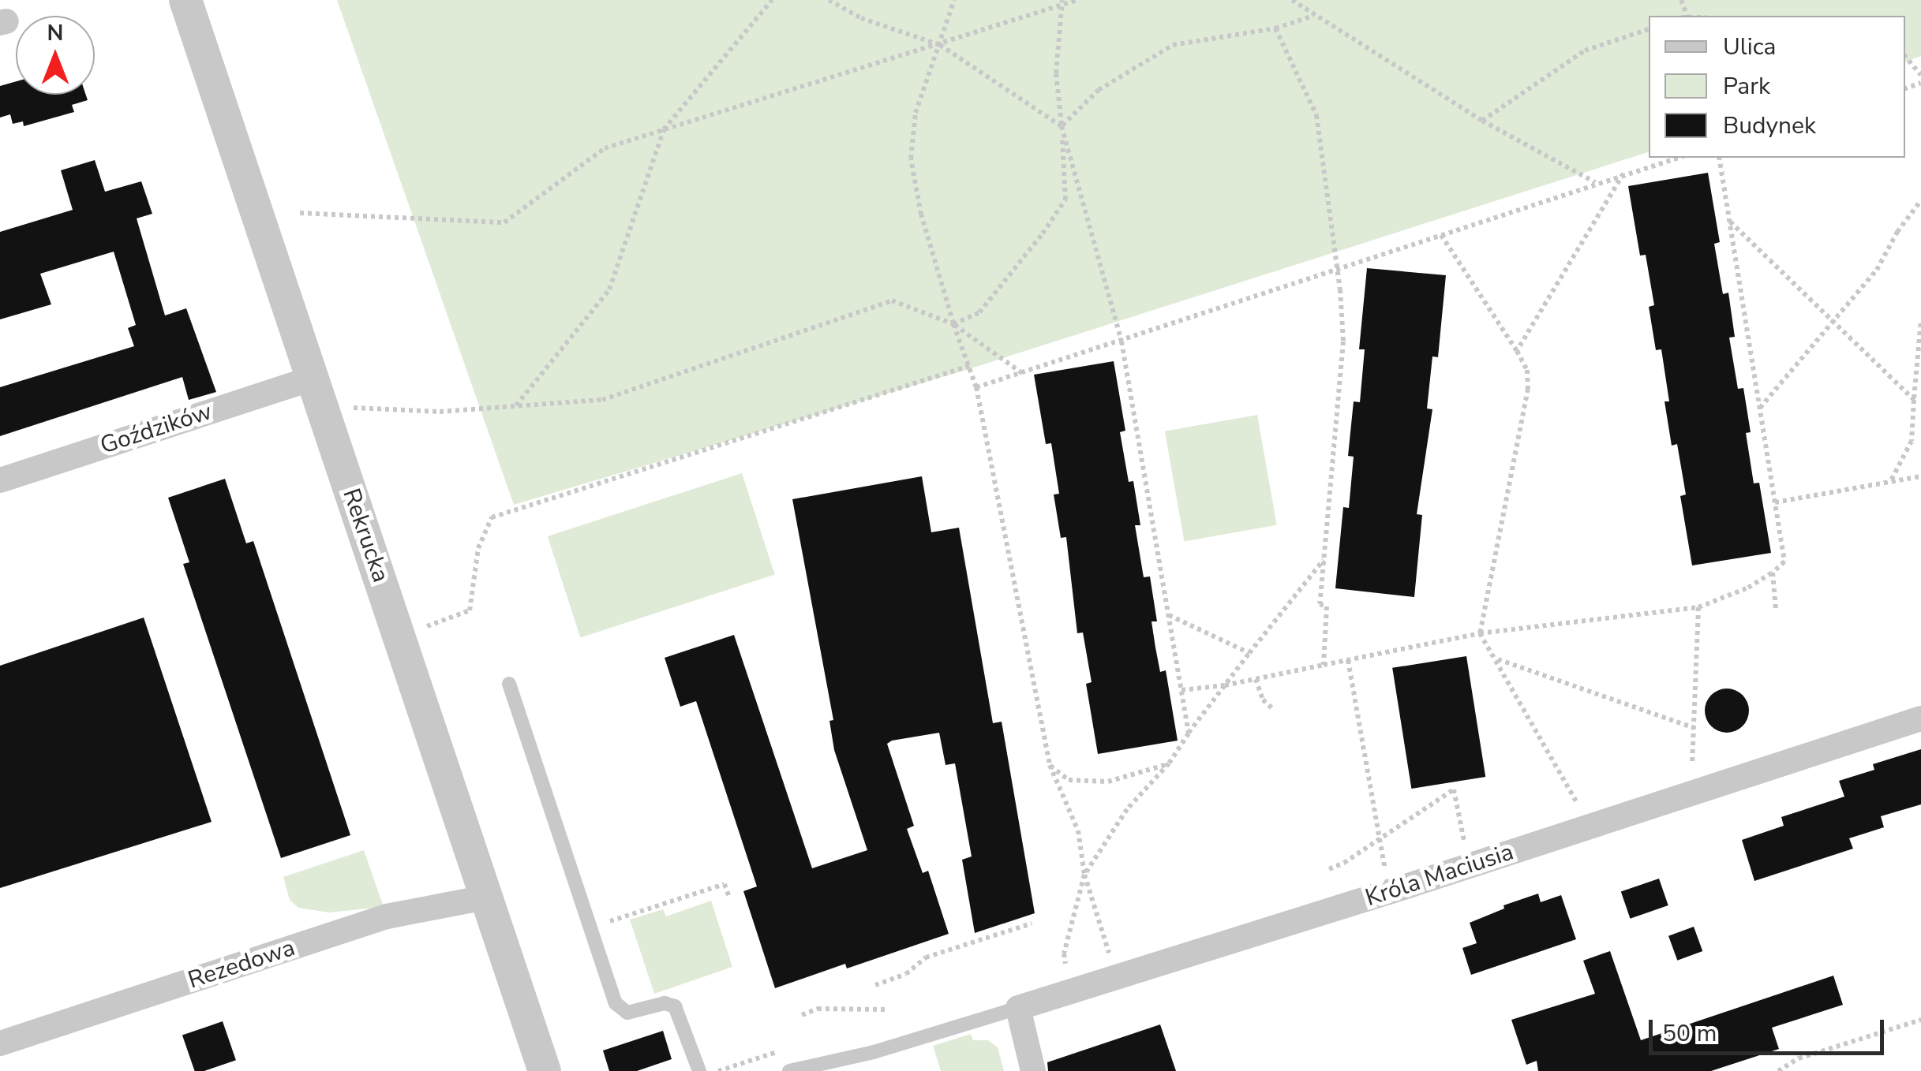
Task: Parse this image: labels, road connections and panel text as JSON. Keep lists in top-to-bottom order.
{
  "streets": {
    "street": [
      "Goździków",
      "Rekrucka",
      "Króla Maciusia",
      "Rezedowa"
    ]
  },
  "crossings": [
    ["Goździków", "Rekrucka"],
    ["Rekrucka", "Rezedowa"]
  ],
  "legend": ["Ulica", "Park", "Budynek"],
  "scale_bar": "50 m",
  "north": "top"
}
